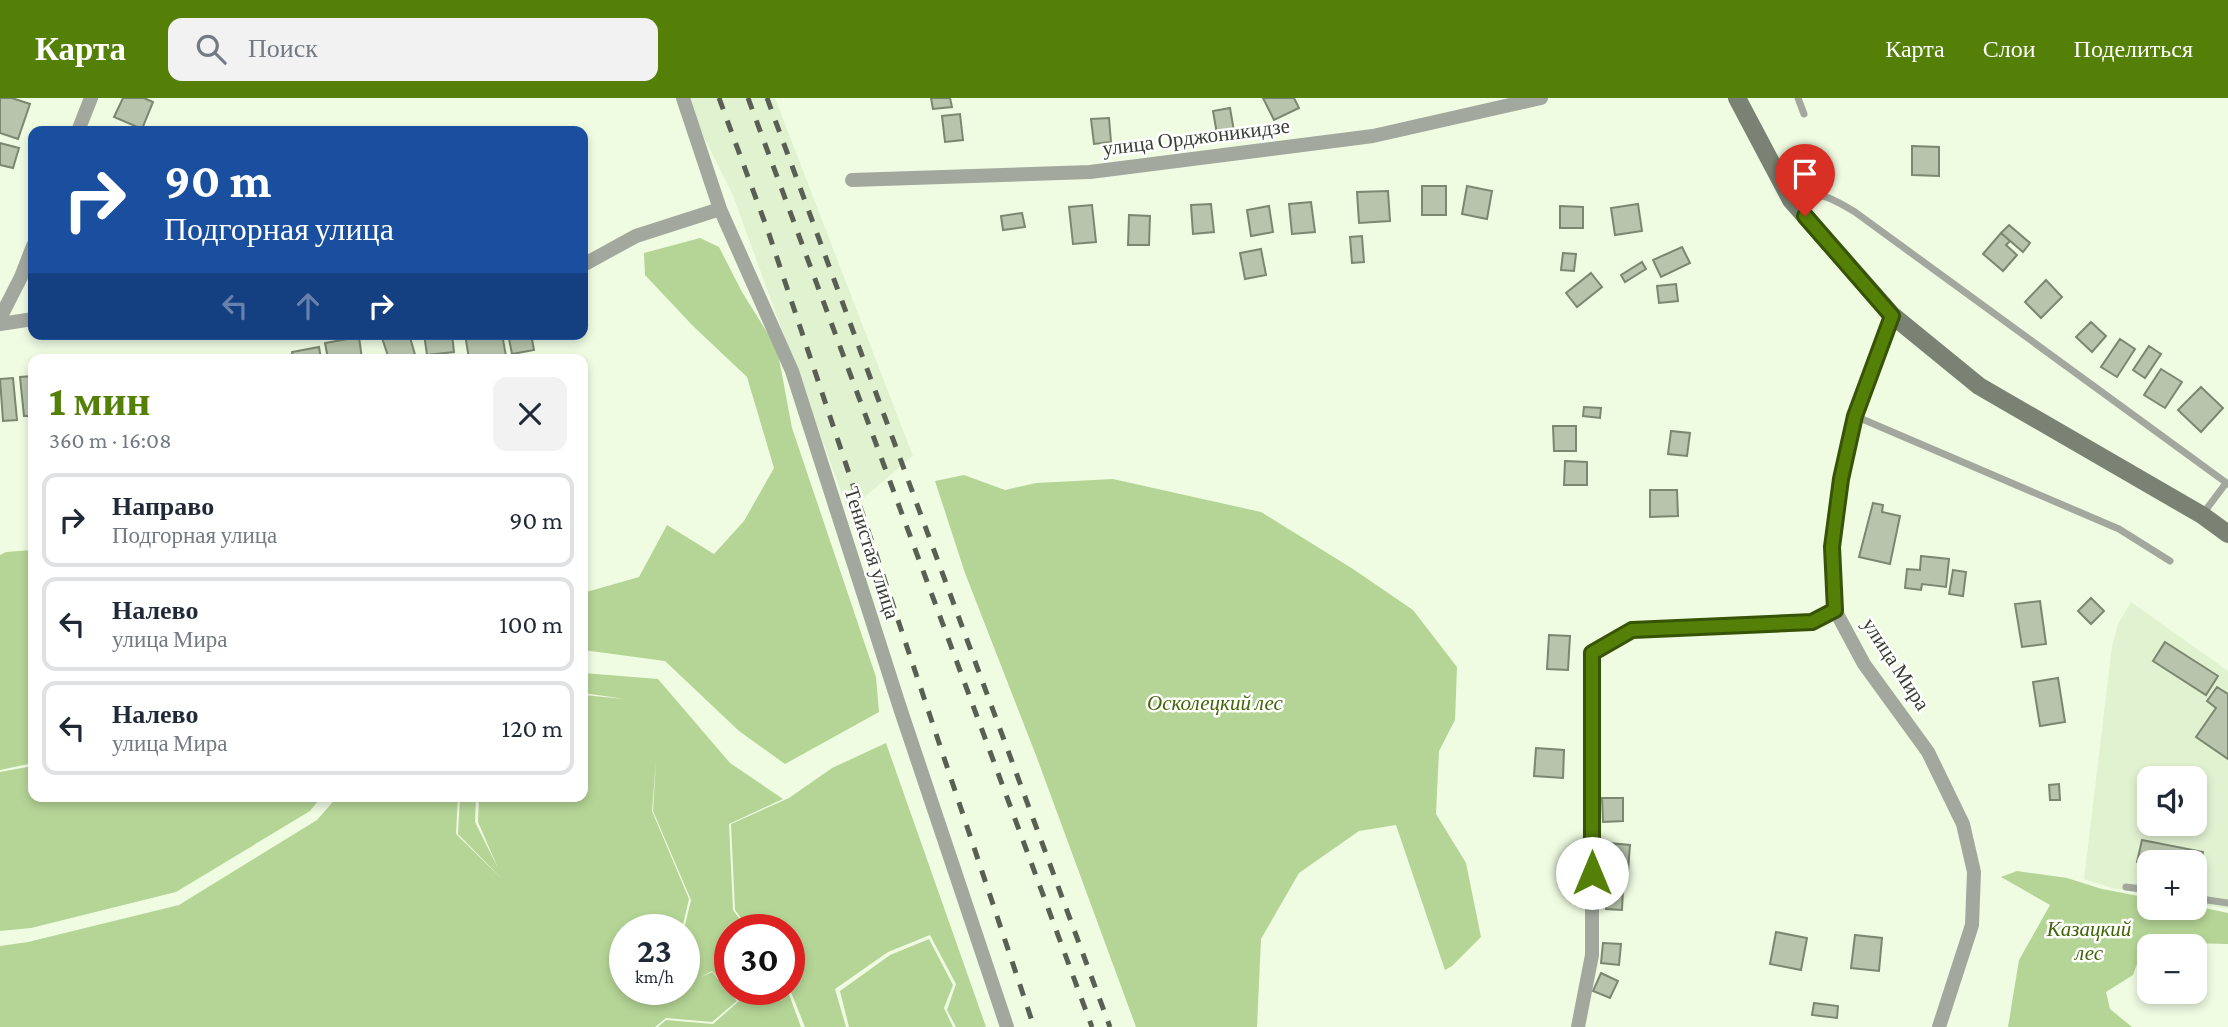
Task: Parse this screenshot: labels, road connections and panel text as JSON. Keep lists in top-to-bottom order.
{
  "streets": {
    "street": ["улица Орджоникидзе", "Тенистая улица", "улица Мира"]
  },
  "parks": ["Осколецкий лес", "Казацкий лес"],
  "page": {
    "header": "Карта",
    "search": "Поиск",
    "nav": ["Карта", "Слои", "Поделиться"],
    "turn": ["90 m", "Подгорная улица"],
    "heading": ["1 мин", "360 m · 16:08"],
    "list": [
      {
        "name": "Направо",
        "note": "Подгорная улица",
        "value": "90 m"
      },
      {
        "name": "Налево",
        "note": "улица Мира",
        "value": "100 m"
      },
      {
        "name": "Налево",
        "note": "улица Мира",
        "value": "120 m"
      }
    ],
    "map_buttons": ["+", "−"],
    "speed": "23 km/h",
    "limit": "30"
  }
}
